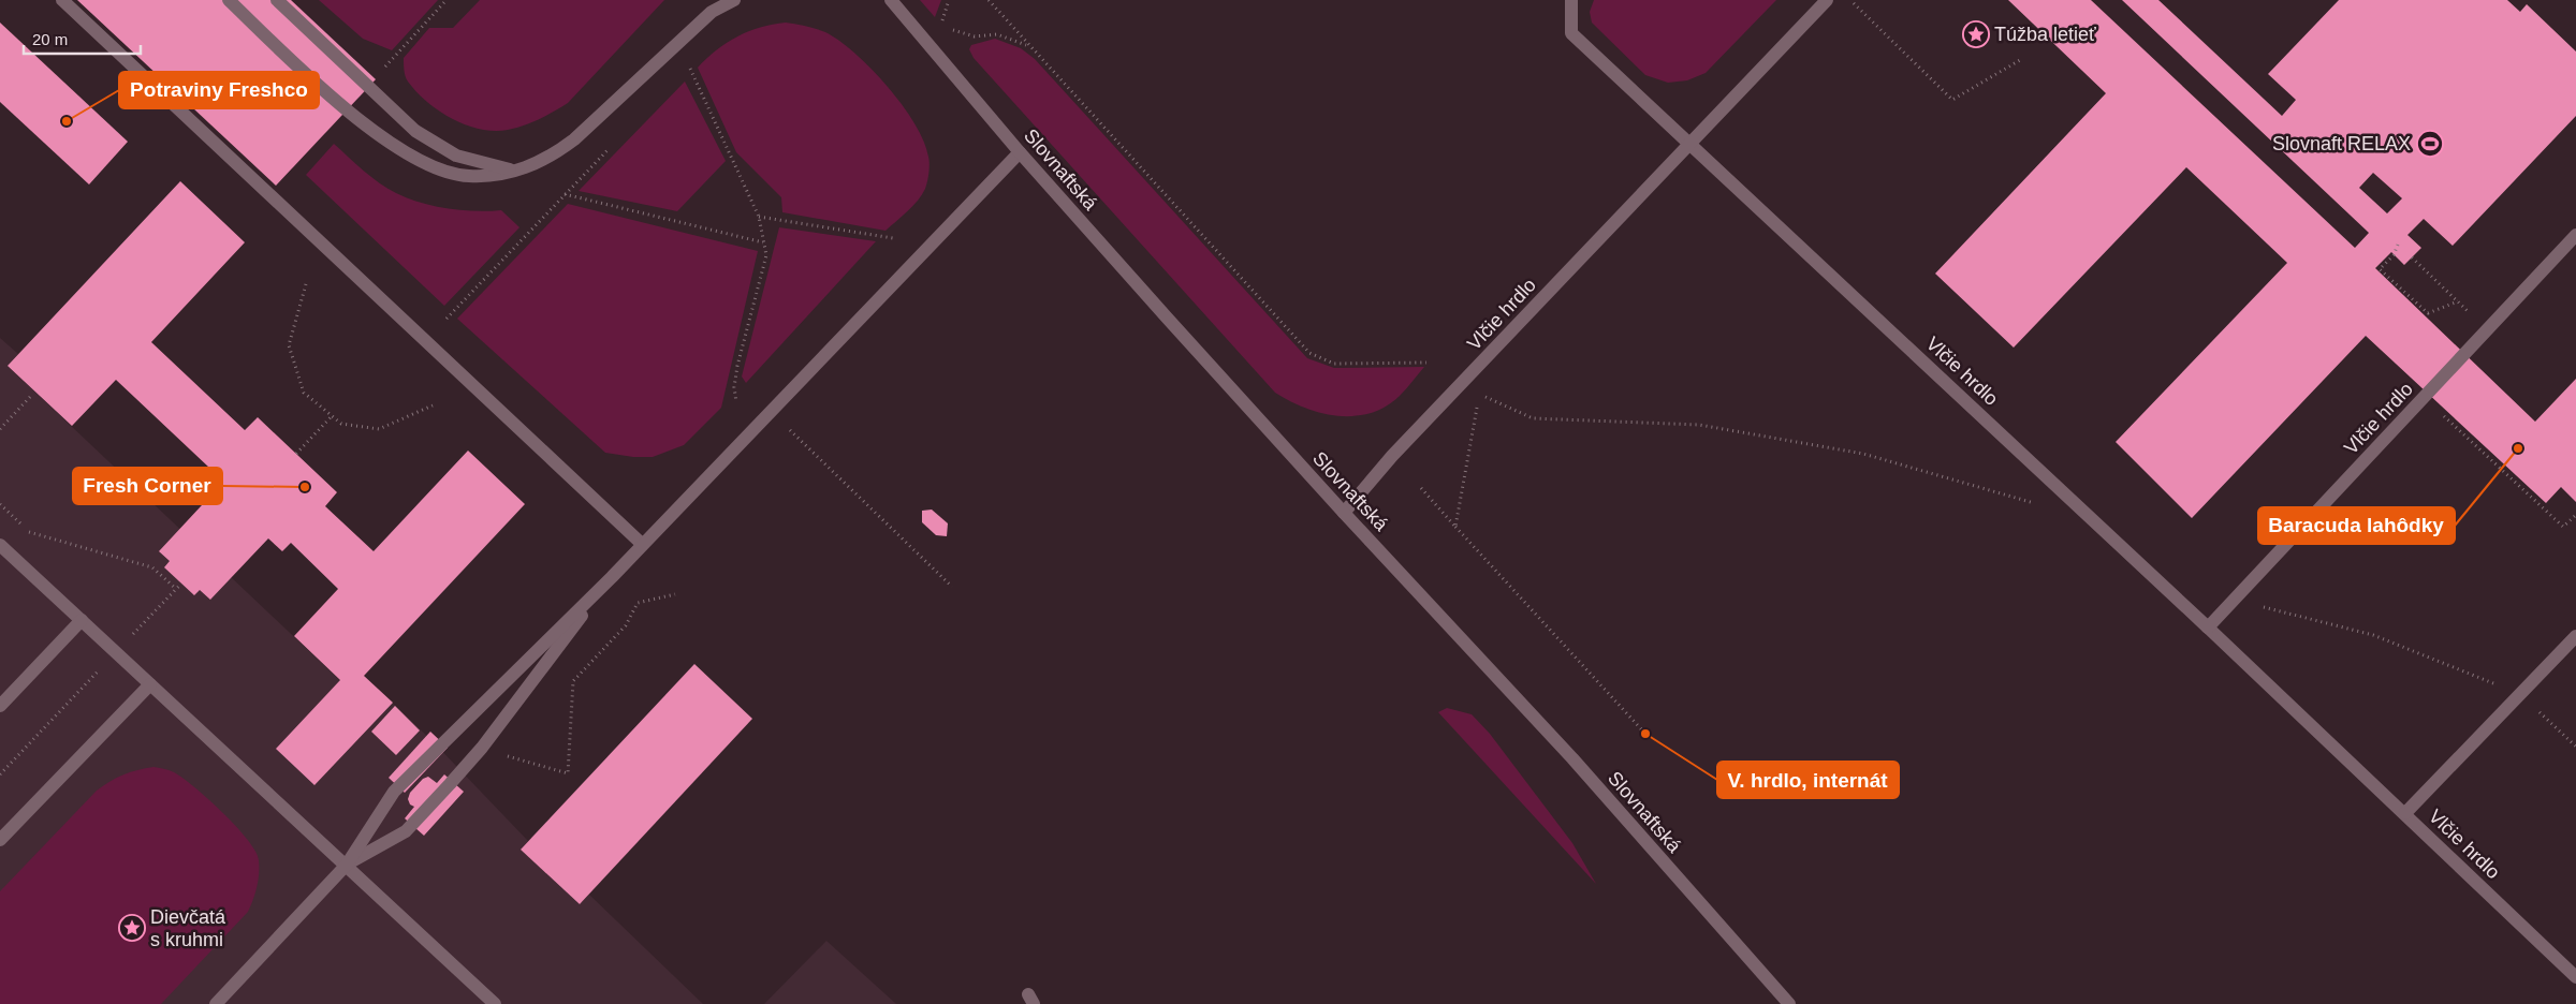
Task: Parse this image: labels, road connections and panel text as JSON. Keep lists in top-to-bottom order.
{
  "streets": {
    "street": ["Slovnaftská", "Vlčie hrdlo"]
  },
  "crossings": [
    ["Slovnaftská", "Vlčie hrdlo"]
  ],
  "places": {
    "place": ["Túžba letieť", "Dievčatá s kruhmi"],
    "other": [
      "Potraviny Freshco",
      "Baracuda lahôdky",
      "Fresh Corner",
      "V. hrdlo, internát"
    ],
    "sports": ["Slovnaft RELAX"]
  },
  "scale_bar": "20 m"
}
